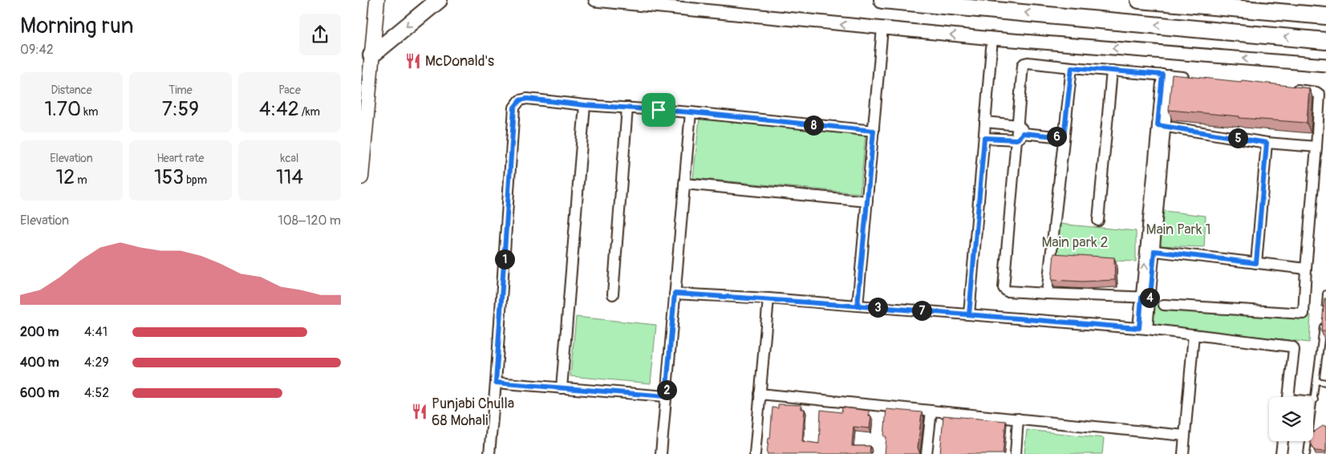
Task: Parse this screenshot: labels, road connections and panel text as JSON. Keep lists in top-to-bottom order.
{
  "parks": ["Main Park 1", "Main park 2"],
  "places": {
    "restaurant": ["McDonald's", "Punjabi Chulla 68 Mohali"]
  },
  "page": {
    "heading": ["Morning run", "09:42"],
    "stats": [
      ["Distance", "1.70 km"],
      ["Time", "7:59"],
      ["Pace", "4:42 /km"],
      ["Elevation", "12 m"],
      ["Heart rate", "153 bpm"],
      ["kcal", "114"]
    ],
    "pins": [
      "8",
      "6",
      "5",
      "1",
      "4",
      "3",
      "7",
      "2"
    ],
    "chart": ["Elevation", "108–120 m"],
    "list": [
      {
        "name": "200 m",
        "note": "4:41"
      },
      {
        "name": "400 m",
        "note": "4:29"
      },
      {
        "name": "600 m",
        "note": "4:52"
      }
    ]
  }
}
